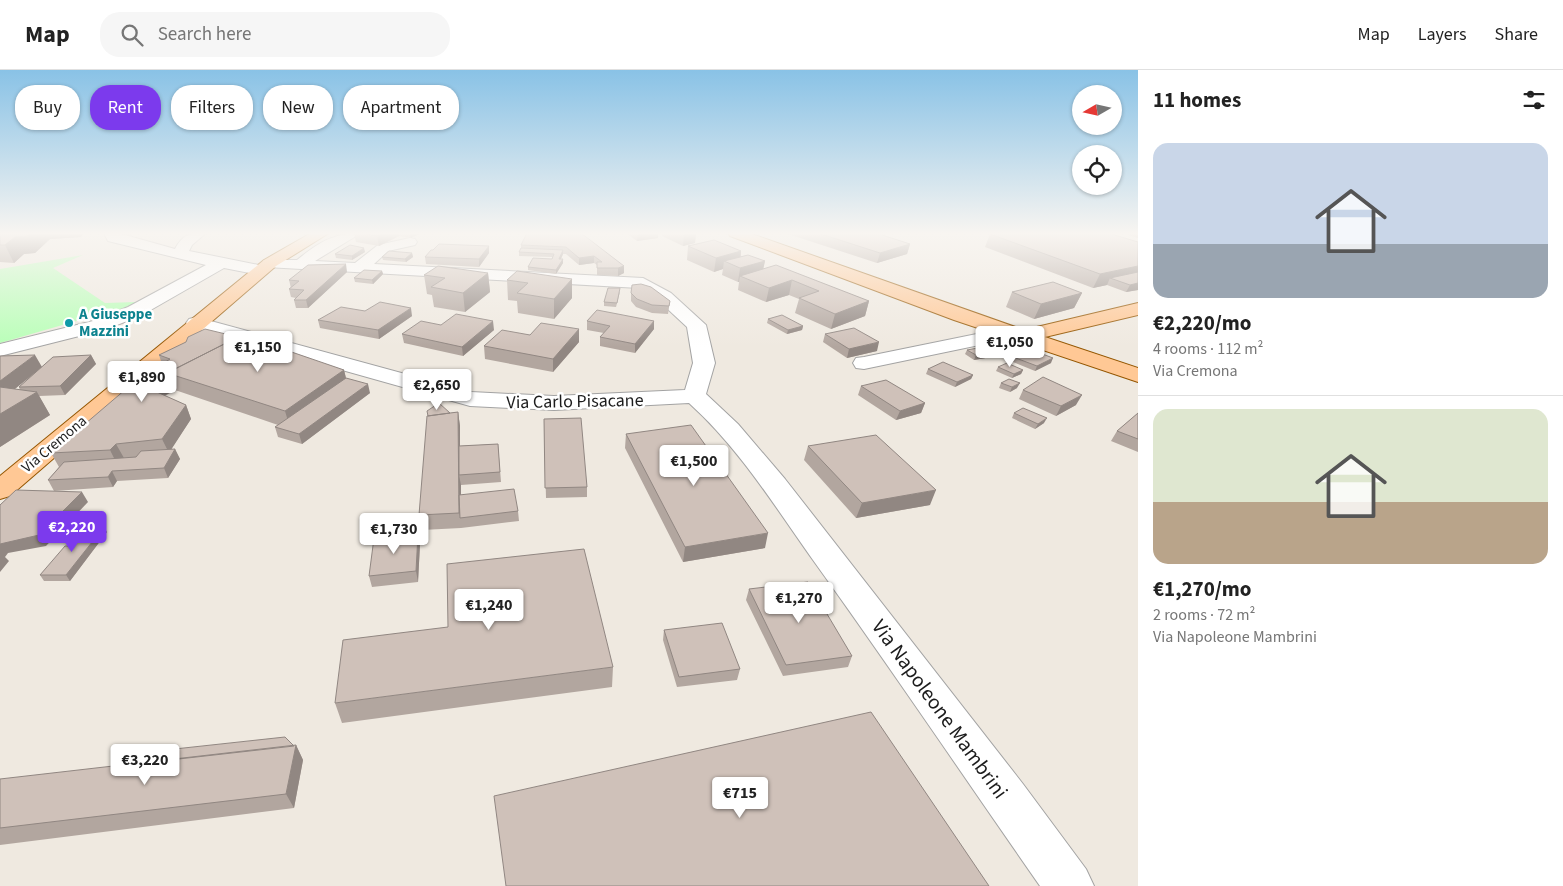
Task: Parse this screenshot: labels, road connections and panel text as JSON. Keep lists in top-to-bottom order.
{
  "streets": {
    "main road": ["Via Cremona"],
    "street": ["Via Carlo Pisacane", "Via Napoleone Mambrini"]
  },
  "crossings": [
    ["Via Carlo Pisacane", "Via Cremona"],
    ["Via Carlo Pisacane", "Via Napoleone Mambrini"]
  ],
  "places": ["A Giuseppe Mazzini"],
  "north": "left",
  "page": {
    "header": "Map",
    "search": "Search here",
    "nav": ["Map", "Layers", "Share"],
    "heading": "11 homes",
    "chip": [
      "Buy",
      "Rent",
      "Filters",
      "New",
      "Apartment"
    ],
    "list": [
      {
        "name": "€2,220/mo",
        "note": "4 rooms · 112 m² · Via Cremona"
      },
      {
        "name": "€1,270/mo",
        "note": "2 rooms · 72 m² · Via Napoleone Mambrini"
      }
    ],
    "price": [
      "€1,050",
      "€1,150",
      "€1,890",
      "€2,650",
      "€1,500",
      "€2,220",
      "€1,730",
      "€1,270",
      "€1,240",
      "€3,220",
      "€715"
    ]
  }
}
